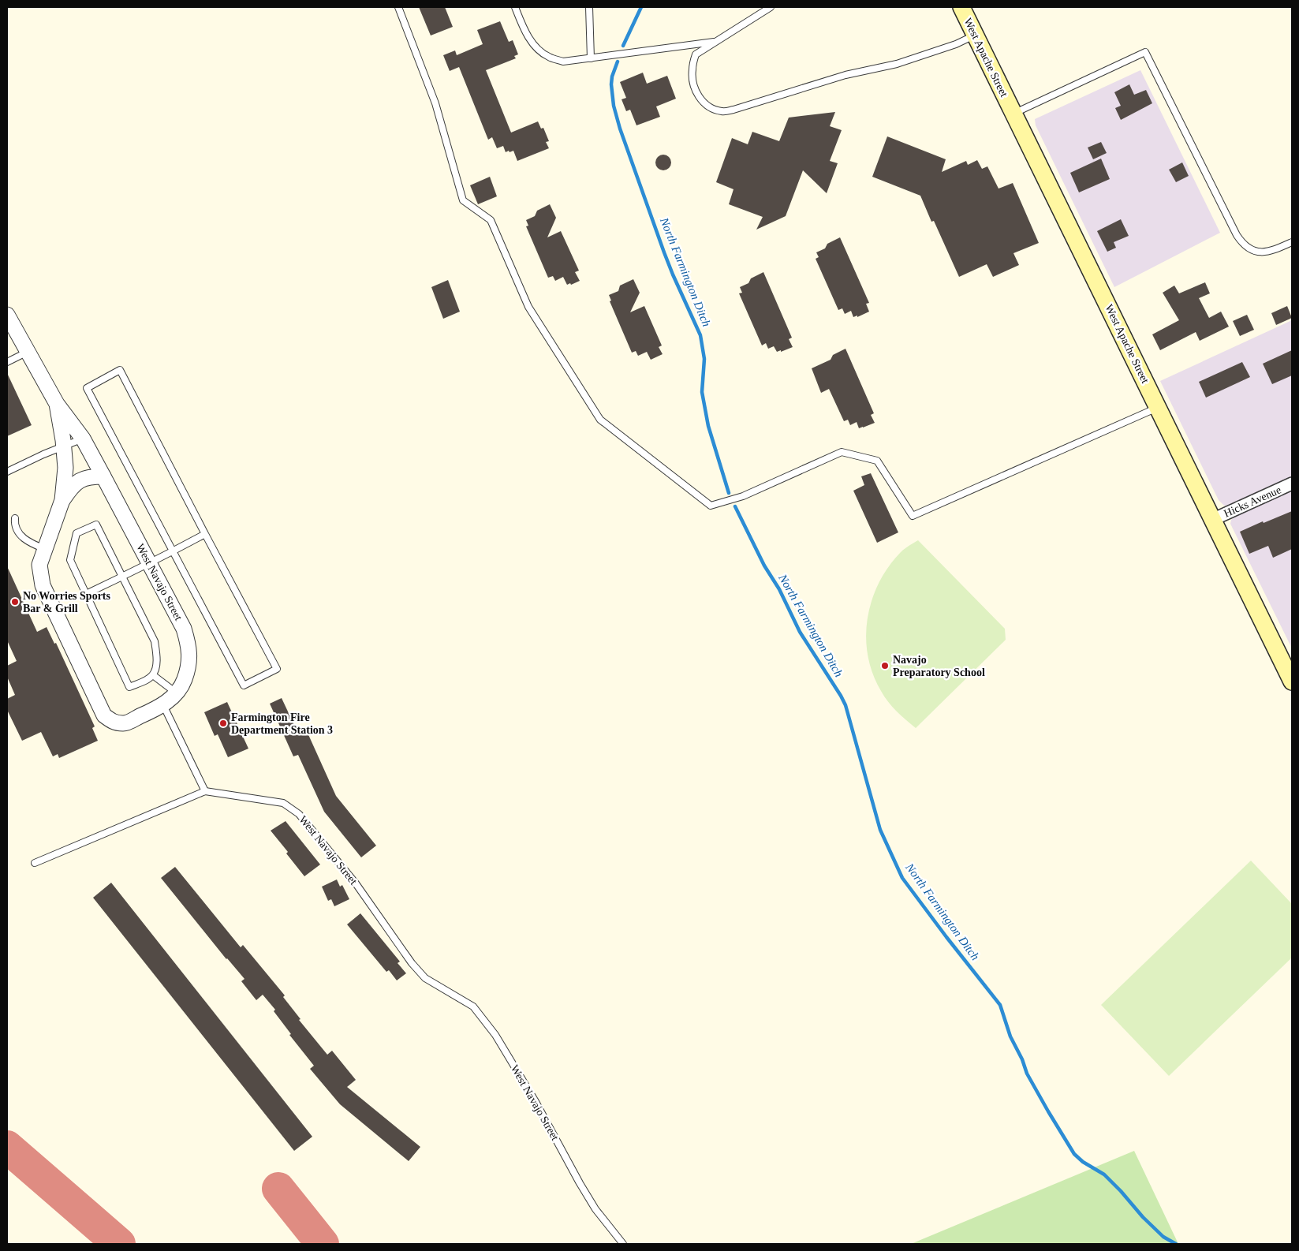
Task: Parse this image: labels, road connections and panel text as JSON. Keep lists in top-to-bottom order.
{
  "streets": {
    "main road": ["West Apache Street"],
    "street": ["Hicks Avenue", "West Navajo Street"]
  },
  "crossings": [
    ["West Apache Street", "Hicks Avenue"]
  ],
  "water": ["North Farmington Ditch"],
  "places": ["No Worries Sports Bar & Grill", "Navajo Preparatory School", "Farmington Fire Department Station 3"]
}
